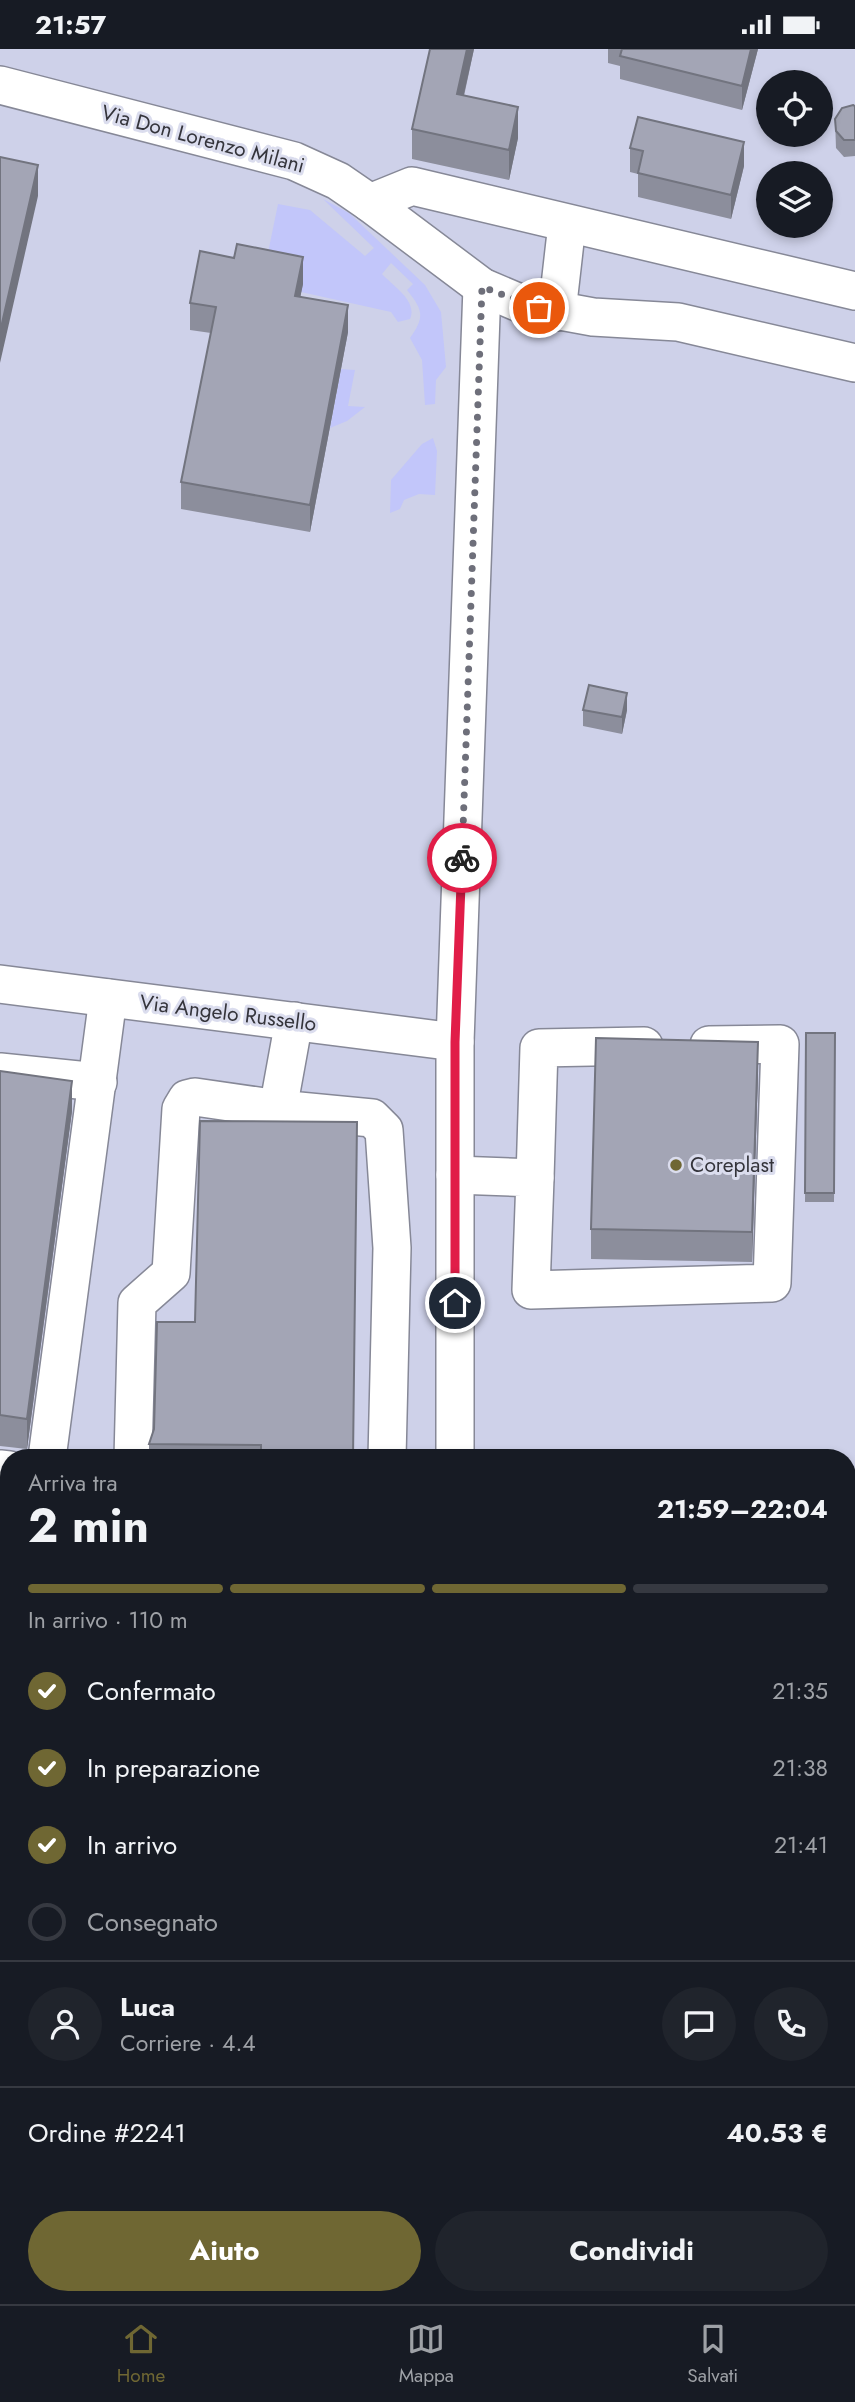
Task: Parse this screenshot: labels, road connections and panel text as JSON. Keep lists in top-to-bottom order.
{
  "streets": {
    "street": ["Via Don Lorenzo Milani", "Via Angelo Russello"]
  },
  "places": ["Coreplast"],
  "page": {
    "status": "21:57",
    "heading": ["2 min", "Arriva tra", "21:59–22:04"],
    "panel": [
      "Luca",
      "Corriere · 4.4",
      "Ordine #2241",
      "40.53 €"
    ],
    "bar": "In arrivo · 110 m",
    "list": [
      ["Confermato", "21:35"],
      ["In preparazione", "21:38"],
      ["In arrivo", "21:41"],
      "Consegnato"
    ],
    "buttons": ["Aiuto", "Condividi"],
    "tabs": ["Home", "Mappa", "Salvati"]
  }
}
